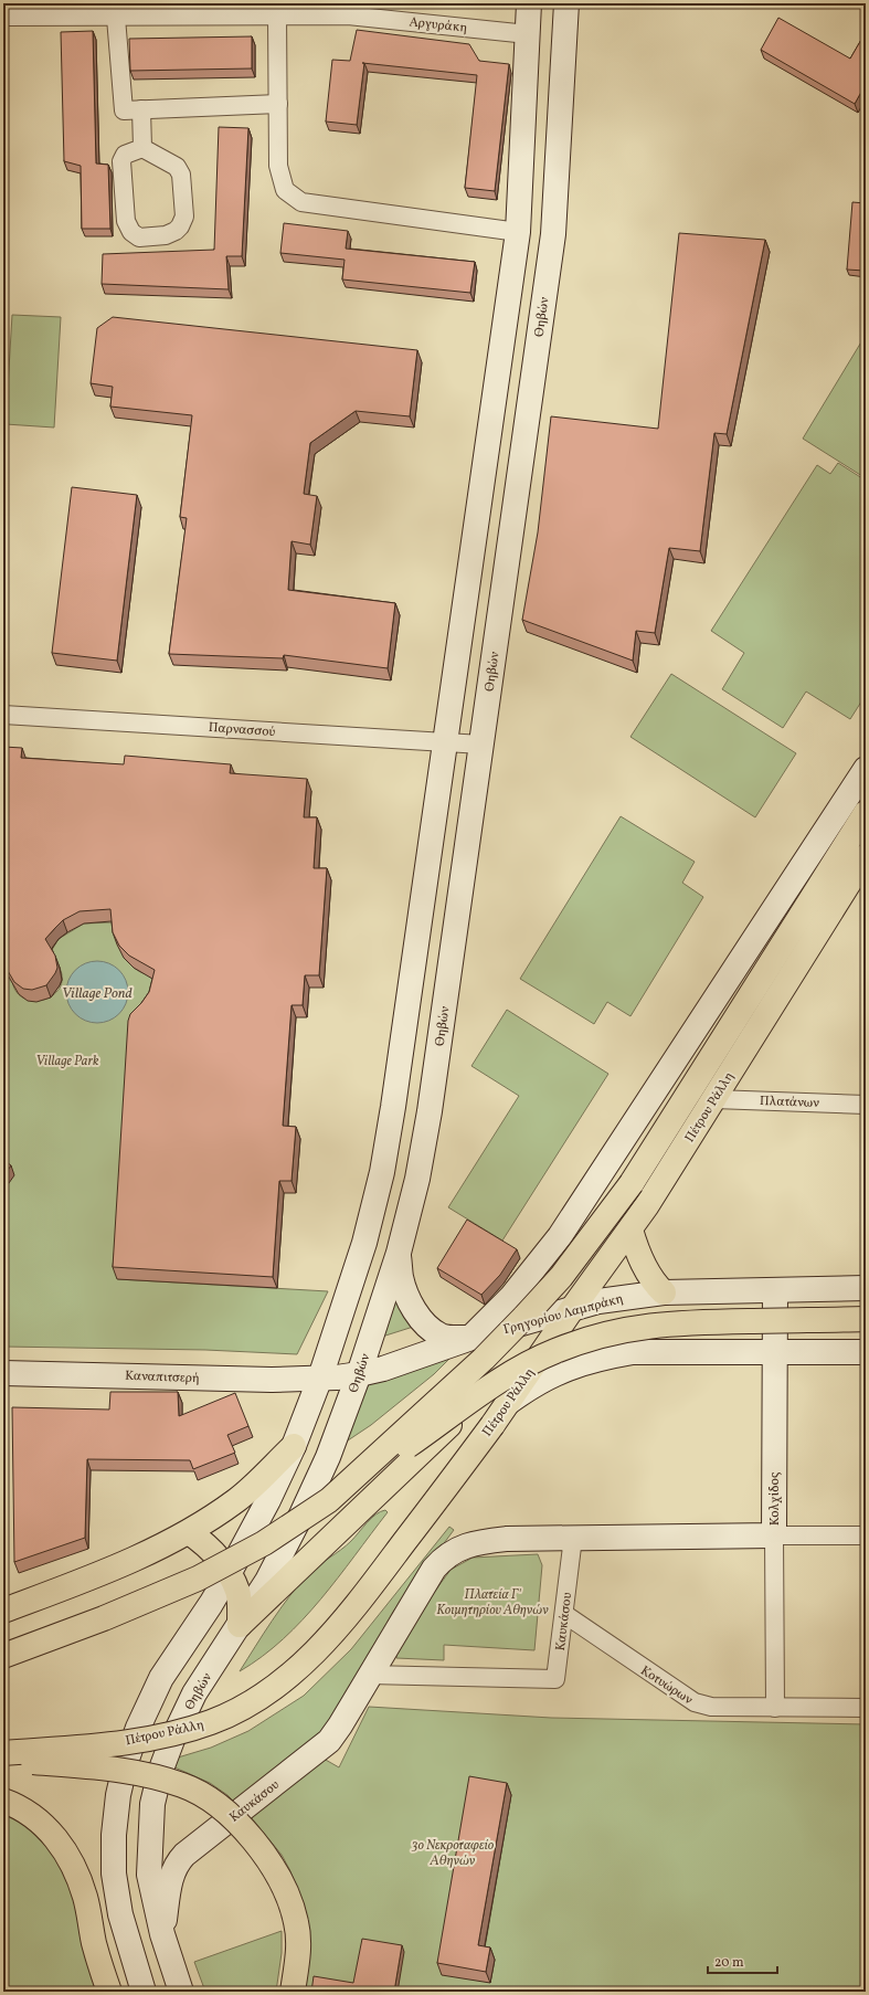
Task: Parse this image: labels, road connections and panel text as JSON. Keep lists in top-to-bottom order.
{
  "streets": {
    "main road": [
      "Θηβών",
      "Πέτρου Ράλλη",
      "Γρηγορίου Λαμπράκη",
      "Καναπιτσερή",
      "Κολχίδος",
      "Καυκάσου"
    ],
    "street": [
      "Αργυράκη",
      "Παρνασσού",
      "Πλατάνων",
      "Κοτυώρων"
    ]
  },
  "crossings": [
    ["Θηβών", "Παρνασσού"],
    ["Θηβών", "Γρηγορίου Λαμπράκη"],
    ["Θηβών", "Καυκάσου"],
    ["Πλατάνων", "Πέτρου Ράλλη"],
    ["Πέτρου Ράλλη", "Γρηγορίου Λαμπράκη"],
    ["Γρηγορίου Λαμπράκη", "Καναπιτσερή"],
    ["Γρηγορίου Λαμπράκη", "Κολχίδος"],
    ["Κολχίδος", "Καυκάσου"],
    ["Κολχίδος", "Κοτυώρων"],
    ["Καυκάσου", "Κοτυώρων"]
  ],
  "water": ["Village Pond"],
  "parks": ["Village Park", "Πλατεία Γ' Κοιμητηρίου Αθηνών", "3ο Νεκροταφείο Αθηνών"],
  "scale_bar": "20 m"
}
